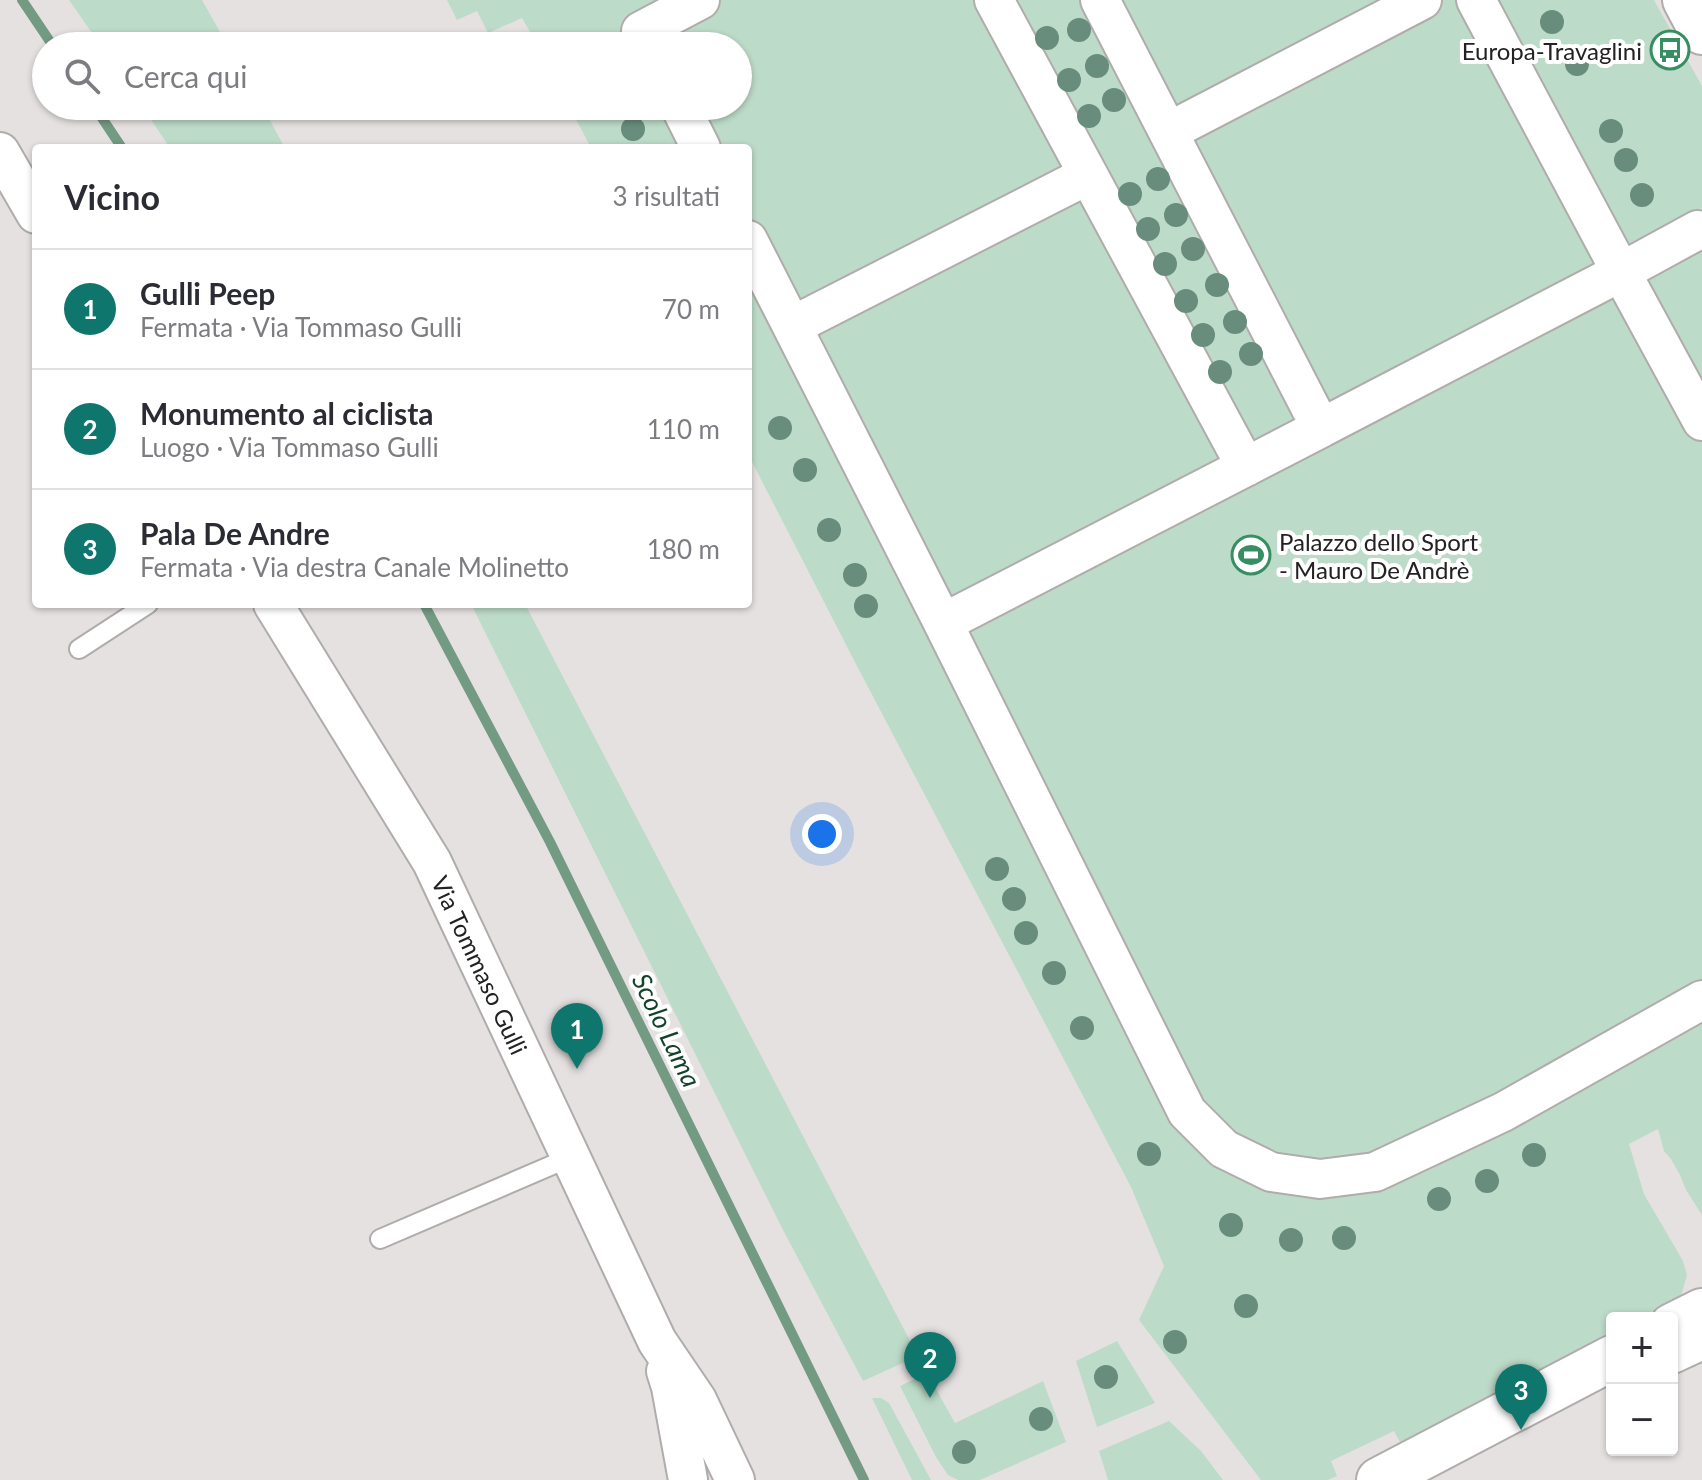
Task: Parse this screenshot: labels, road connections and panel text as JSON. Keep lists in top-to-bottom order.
{
  "streets": {
    "street": ["Via Tommaso Gulli"]
  },
  "water": ["Scolo Lama"],
  "places": {
    "bus stop": ["Europa-Travaglini"],
    "sports": ["Palazzo dello Sport - Mauro De Andrè"]
  },
  "page": {
    "search": "Cerca qui",
    "heading": ["Vicino", "3 risultati"],
    "list": [
      {
        "mark": "1",
        "name": "Gulli Peep",
        "note": "Fermata · Via Tommaso Gulli",
        "value": "70 m"
      },
      {
        "mark": "2",
        "name": "Monumento al ciclista",
        "note": "Luogo · Via Tommaso Gulli",
        "value": "110 m"
      },
      {
        "mark": "3",
        "name": "Pala De Andre",
        "note": "Fermata · Via destra Canale Molinetto",
        "value": "180 m"
      }
    ],
    "pins": ["1", "2", "3"],
    "map_buttons": ["+", "−"]
  }
}
